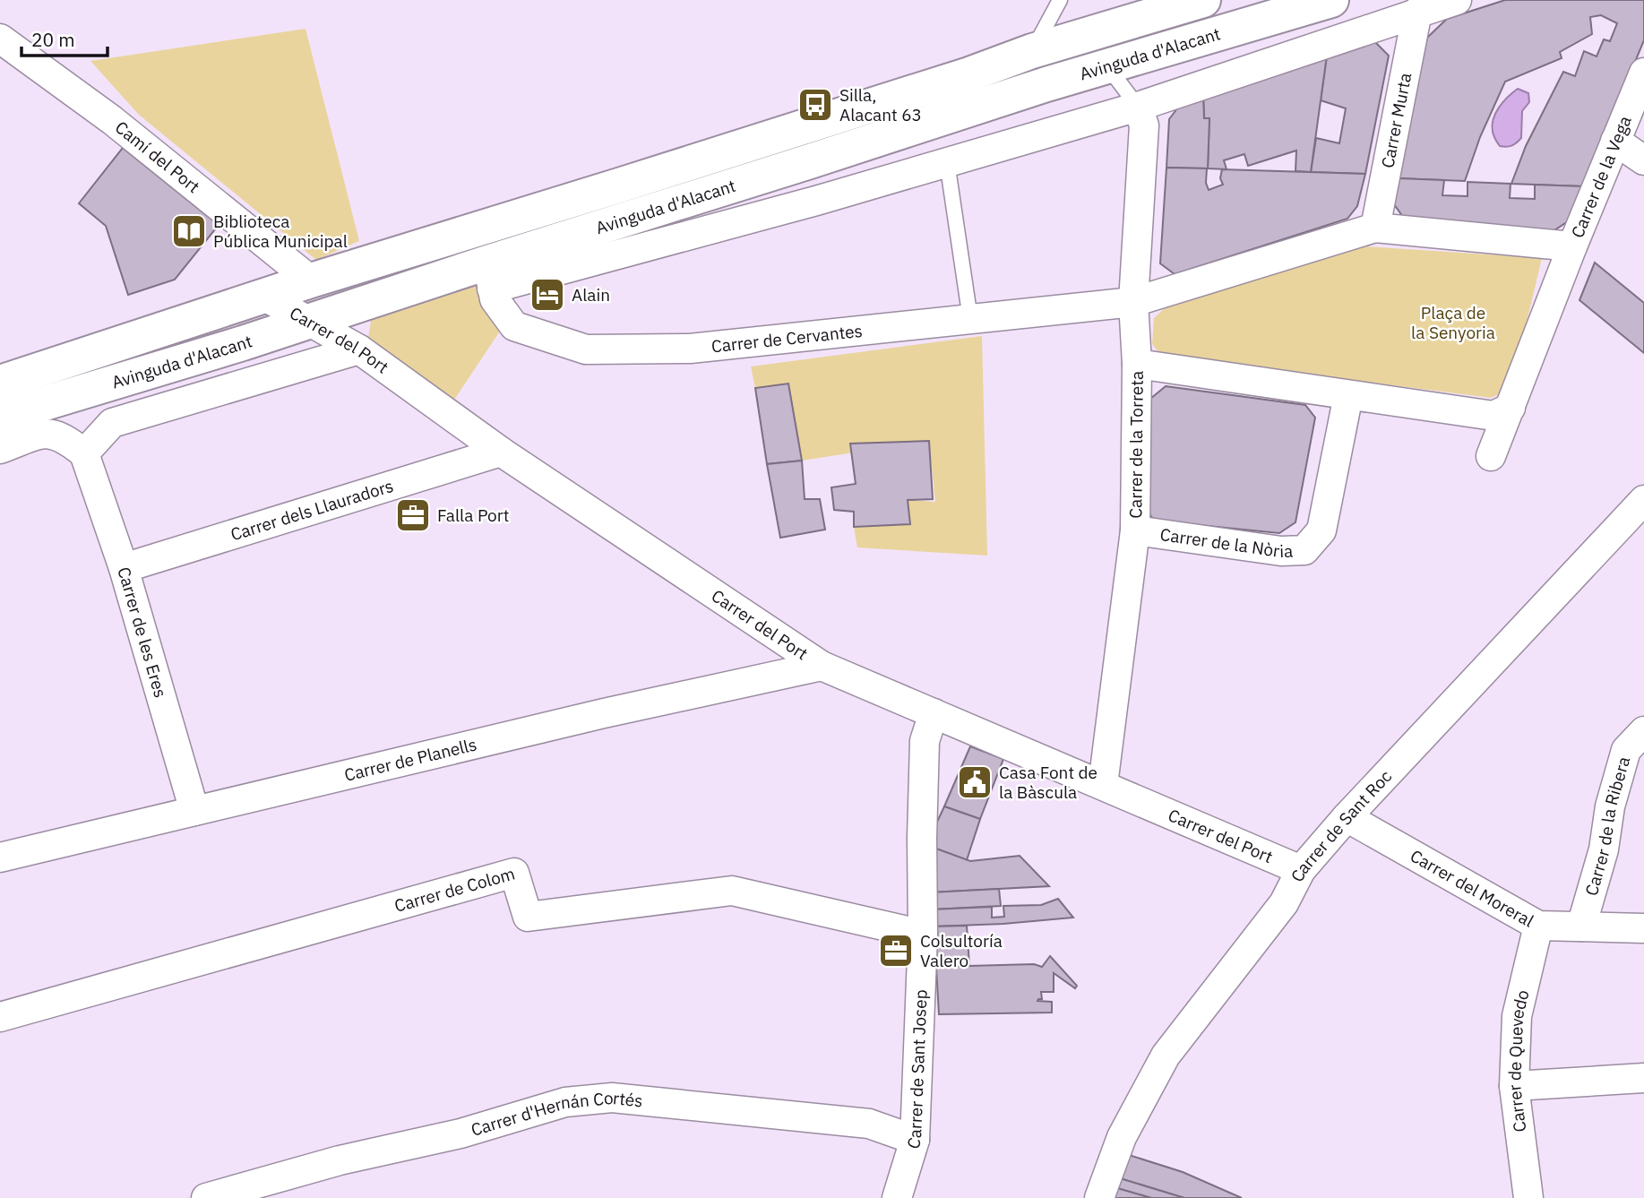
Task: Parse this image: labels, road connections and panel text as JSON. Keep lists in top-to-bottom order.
{
  "streets": {
    "main road": ["Avinguda d'Alacant"],
    "street": [
      "Carrer Murta",
      "Camí del Port",
      "Carrer de la Vega",
      "Carrer de Cervantes",
      "Carrer del Port",
      "Carrer de la Torreta",
      "Carrer dels Llauradors",
      "Carrer de la Nòria",
      "Carrer de les Eres",
      "Carrer de Planells",
      "Carrer de la Ribera",
      "Carrer de Sant Roc",
      "Carrer del Moreral",
      "Carrer de Colom",
      "Carrer de Quevedo",
      "Carrer de Sant Josep",
      "Carrer d'Hernán Cortés"
    ]
  },
  "crossings": [
    ["Avinguda d'Alacant", "Carrer Murta"],
    ["Avinguda d'Alacant", "Camí del Port"],
    ["Avinguda d'Alacant", "Carrer de Cervantes"],
    ["Avinguda d'Alacant", "Carrer del Port"],
    ["Avinguda d'Alacant", "Carrer de la Torreta"],
    ["Carrer de Cervantes", "Carrer de la Torreta"],
    ["Carrer del Port", "Carrer de la Torreta"],
    ["Carrer del Port", "Carrer dels Llauradors"],
    ["Carrer del Port", "Carrer de Planells"],
    ["Carrer del Port", "Carrer de Sant Roc"],
    ["Carrer del Port", "Carrer de Sant Josep"],
    ["Carrer de la Torreta", "Carrer de la Nòria"],
    ["Carrer dels Llauradors", "Carrer de les Eres"],
    ["Carrer de les Eres", "Carrer de Planells"],
    ["Carrer de la Ribera", "Carrer del Moreral"],
    ["Carrer de Sant Roc", "Carrer del Moreral"],
    ["Carrer del Moreral", "Carrer de Quevedo"],
    ["Carrer de Colom", "Carrer de Sant Josep"],
    ["Carrer de Sant Josep", "Carrer d'Hernán Cortés"]
  ],
  "parks": ["Plaça de la Senyoria"],
  "places": {
    "bus stop": ["Silla, Alacant 63"],
    "library": ["Biblioteca Pública Municipal"],
    "hotel": ["Alain"],
    "office": ["Falla Port", "Colsultoría Valero"],
    "public building": ["Casa Font de la Bàscula"]
  },
  "scale_bar": "20 m"
}
